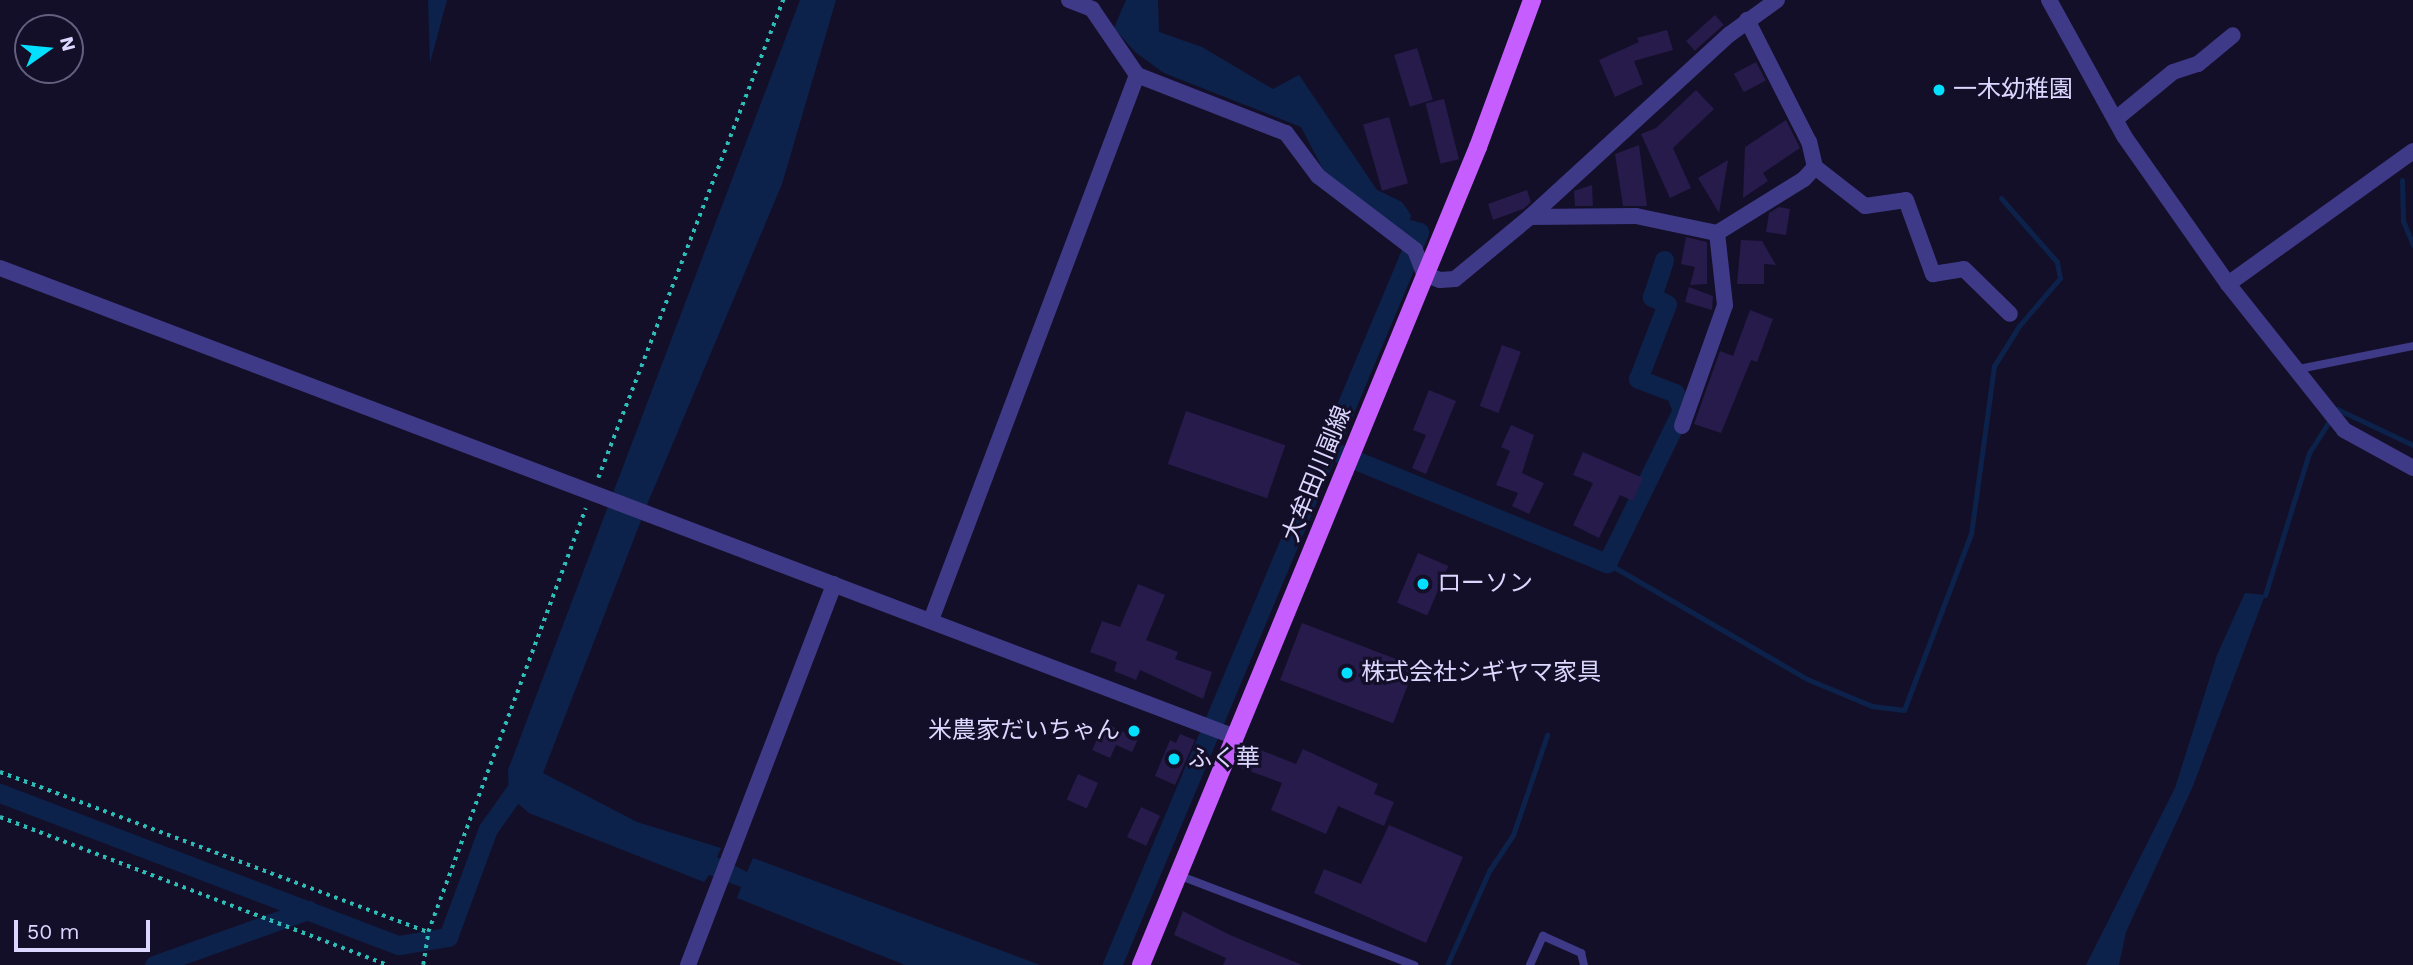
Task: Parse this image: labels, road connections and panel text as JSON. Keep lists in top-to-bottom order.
{
  "streets": {
    "main road": ["大牟田川副線"]
  },
  "places": [
    "一木幼稚園",
    "ローソン",
    "株式会社シギヤマ家具",
    "米農家だいちゃん",
    "ふく華"
  ],
  "scale_bar": "50 m",
  "north": "right"
}
